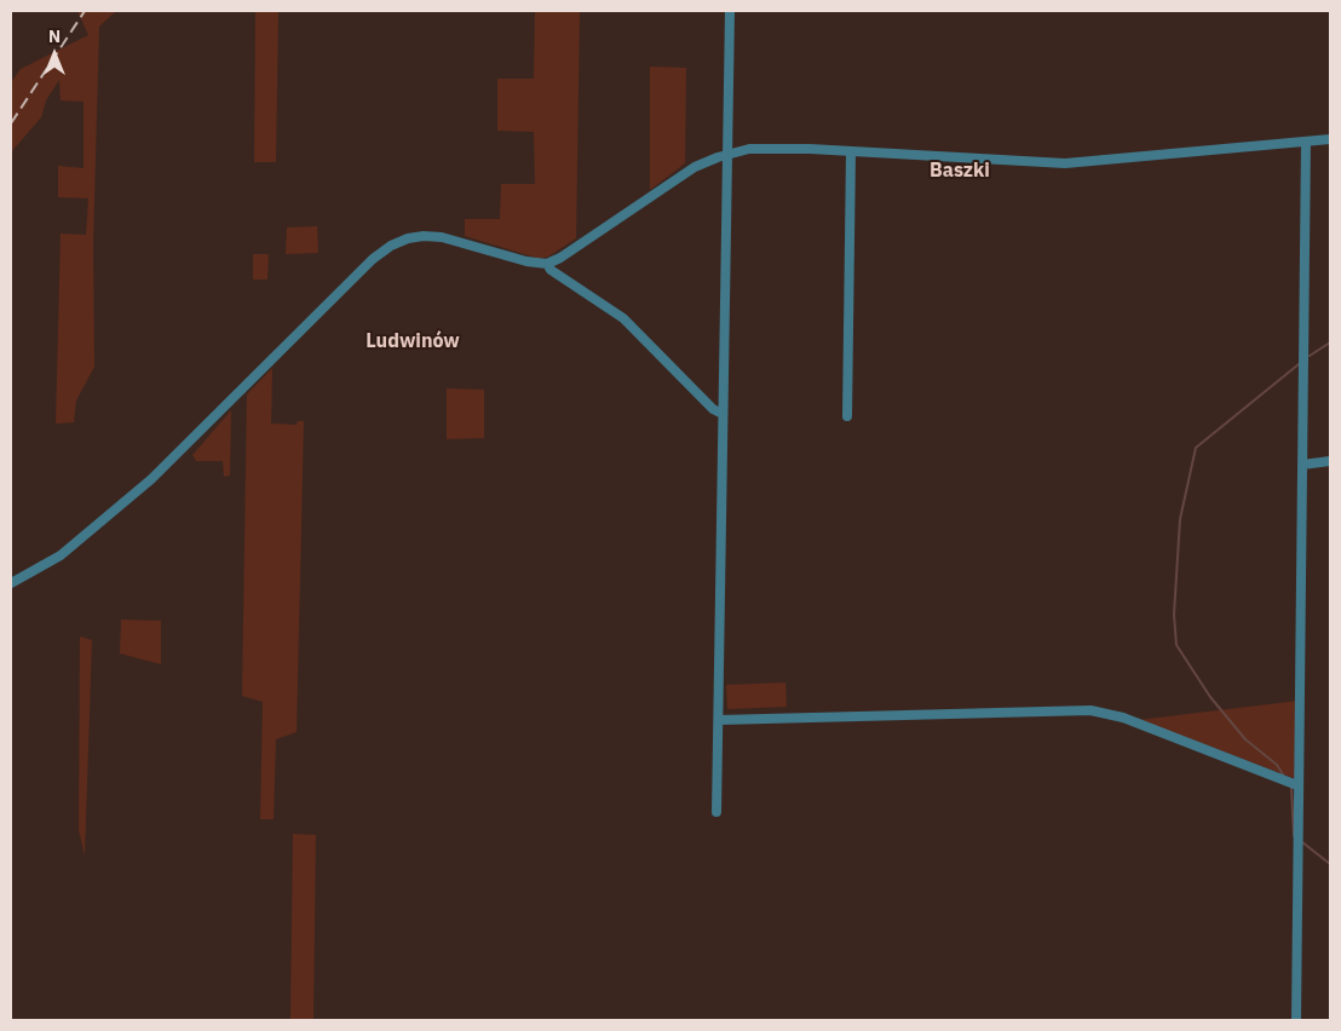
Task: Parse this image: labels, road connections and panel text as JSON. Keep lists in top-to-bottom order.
{
  "districts": ["Baszki", "Ludwinów"],
  "north": "top"
}
